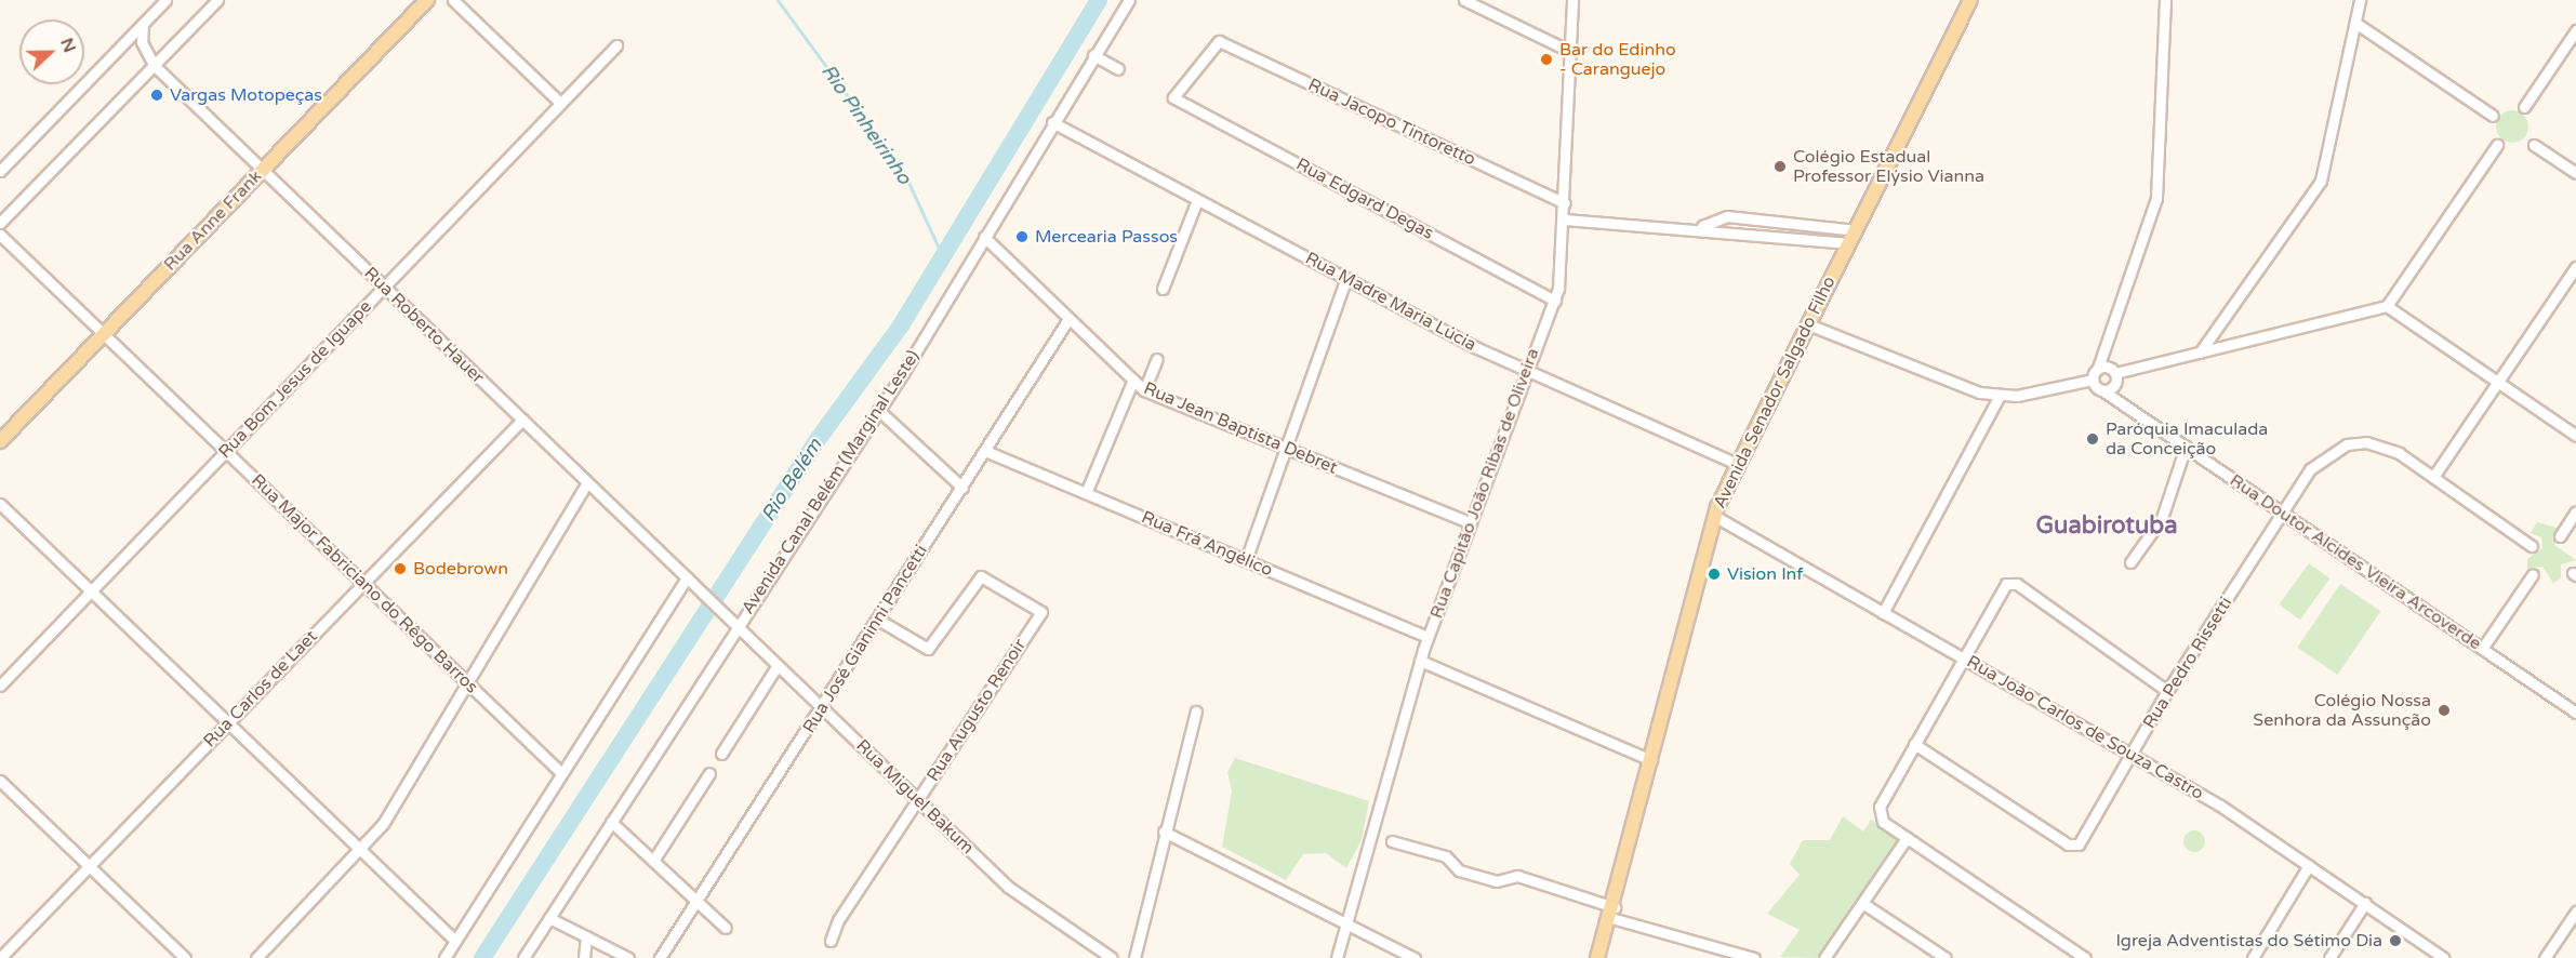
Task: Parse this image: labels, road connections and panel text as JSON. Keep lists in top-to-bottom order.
{
  "streets": {
    "main road": ["Rua Anne Frank", "Avenida Senador Salgado Filho"],
    "street": [
      "Rua Jacopo Tintoretto",
      "Rua Edgard Degas",
      "Rua Madre Maria Lúcia",
      "Rua Roberto Hauer",
      "Rua Bom Jesus de Iguape",
      "Rua Jean Baptista Debret",
      "Avenida Canal Belém (Marginal Leste)",
      "Rua Capitão João Ribas de Oliveira",
      "Rua Frá Angélico",
      "Rua Doutor Alcides Vieira Arcoverde",
      "Rua Major Fabriciano do Rêgo Barros",
      "Rua José Gianinni Pancetti",
      "Rua Pedro Rissetti",
      "Rua Carlos de Laet",
      "Rua Augusto Renoir",
      "Rua João Carlos de Souza Castro",
      "Rua Miguel Bakum"
    ]
  },
  "crossings": [
    ["Rua Jacopo Tintoretto", "Rua Edgard Degas"],
    ["Rua Jacopo Tintoretto", "Rua Capitão João Ribas de Oliveira"],
    ["Rua Edgard Degas", "Rua Capitão João Ribas de Oliveira"],
    ["Rua Anne Frank", "Rua Roberto Hauer"],
    ["Rua Anne Frank", "Rua Major Fabriciano do Rêgo Barros"],
    ["Rua Madre Maria Lúcia", "Avenida Senador Salgado Filho"],
    ["Rua Madre Maria Lúcia", "Avenida Canal Belém (Marginal Leste)"],
    ["Rua Madre Maria Lúcia", "Rua Capitão João Ribas de Oliveira"],
    ["Rua Roberto Hauer", "Rua Bom Jesus de Iguape"],
    ["Rua Roberto Hauer", "Avenida Canal Belém (Marginal Leste)"],
    ["Rua Roberto Hauer", "Rua Carlos de Laet"],
    ["Rua Roberto Hauer", "Rua Miguel Bakum"],
    ["Rua Bom Jesus de Iguape", "Rua Major Fabriciano do Rêgo Barros"],
    ["Avenida Senador Salgado Filho", "Rua João Carlos de Souza Castro"],
    ["Rua Jean Baptista Debret", "Avenida Canal Belém (Marginal Leste)"],
    ["Rua Jean Baptista Debret", "Rua Capitão João Ribas de Oliveira"],
    ["Rua Jean Baptista Debret", "Rua José Gianinni Pancetti"],
    ["Avenida Canal Belém (Marginal Leste)", "Rua Miguel Bakum"],
    ["Rua Capitão João Ribas de Oliveira", "Rua Frá Angélico"],
    ["Rua Frá Angélico", "Rua José Gianinni Pancetti"],
    ["Rua Doutor Alcides Vieira Arcoverde", "Rua Pedro Rissetti"],
    ["Rua Major Fabriciano do Rêgo Barros", "Rua Carlos de Laet"],
    ["Rua José Gianinni Pancetti", "Rua Augusto Renoir"],
    ["Rua José Gianinni Pancetti", "Rua Miguel Bakum"],
    ["Rua Pedro Rissetti", "Rua João Carlos de Souza Castro"],
    ["Rua Augusto Renoir", "Rua Miguel Bakum"]
  ],
  "districts": ["Guabirotuba"],
  "water": ["Rio Pinheirinho", "Rio Belém"],
  "places": [
    "Bar do Edinho - Caranguejo",
    "Vargas Motopeças",
    "Colégio Estadual Professor Elýsio Vianna",
    "Mercearia Passos",
    "Paróquia Imaculada da Conceição",
    "Bodebrown",
    "Vision Inf",
    "Colégio Nossa Senhora da Assunção",
    "Igreja Adventistas do Sétimo Dia"
  ],
  "north": "right"
}
